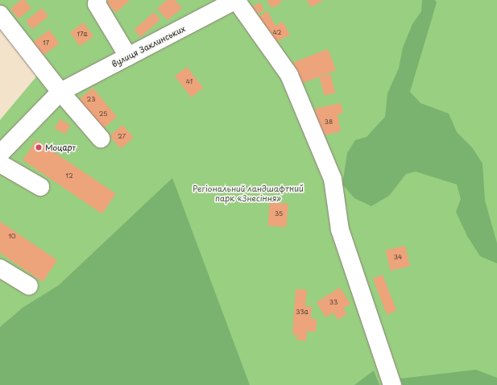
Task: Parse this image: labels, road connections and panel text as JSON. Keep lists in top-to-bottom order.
{
  "streets": {
    "street": ["вулиця Заклинських"]
  },
  "parks": ["Регіональний ландшафтний парк «Знесіння»"],
  "places": ["Моцарт"],
  "house_numbers": [
    "42",
    "17а",
    "17",
    "41",
    "23",
    "25",
    "38",
    "27",
    "12",
    "35",
    "10",
    "34",
    "33",
    "33а"
  ]
}
